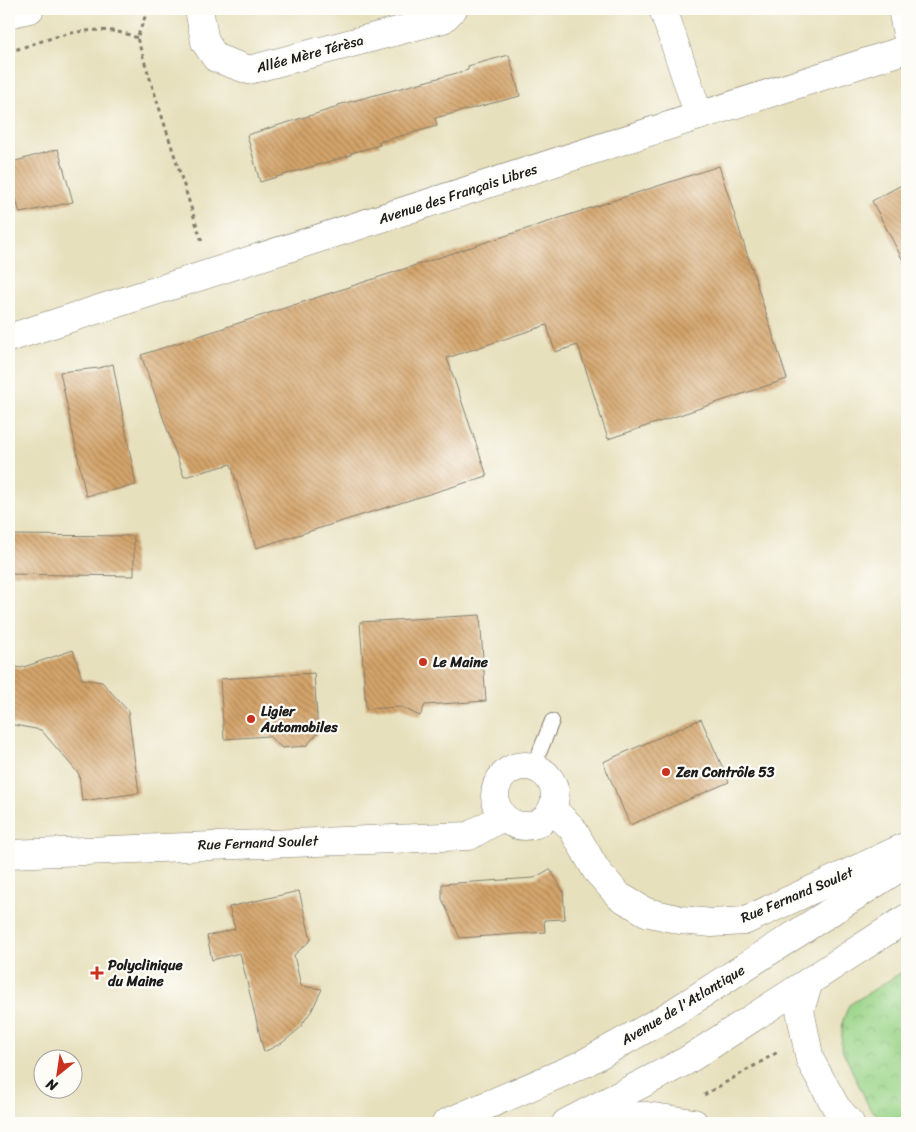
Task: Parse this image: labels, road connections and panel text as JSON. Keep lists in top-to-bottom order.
{
  "streets": {
    "street": [
      "Allée Mère Térèsa",
      "Avenue des Français Libres",
      "Rue Fernand Soulet",
      "Avenue de l'Atlantique"
    ]
  },
  "places": {
    "other": ["Le Maine", "Ligier Automobiles", "Zen Contrôle 53"],
    "health": ["Polyclinique du Maine"]
  },
  "north": "bottom left"
}
